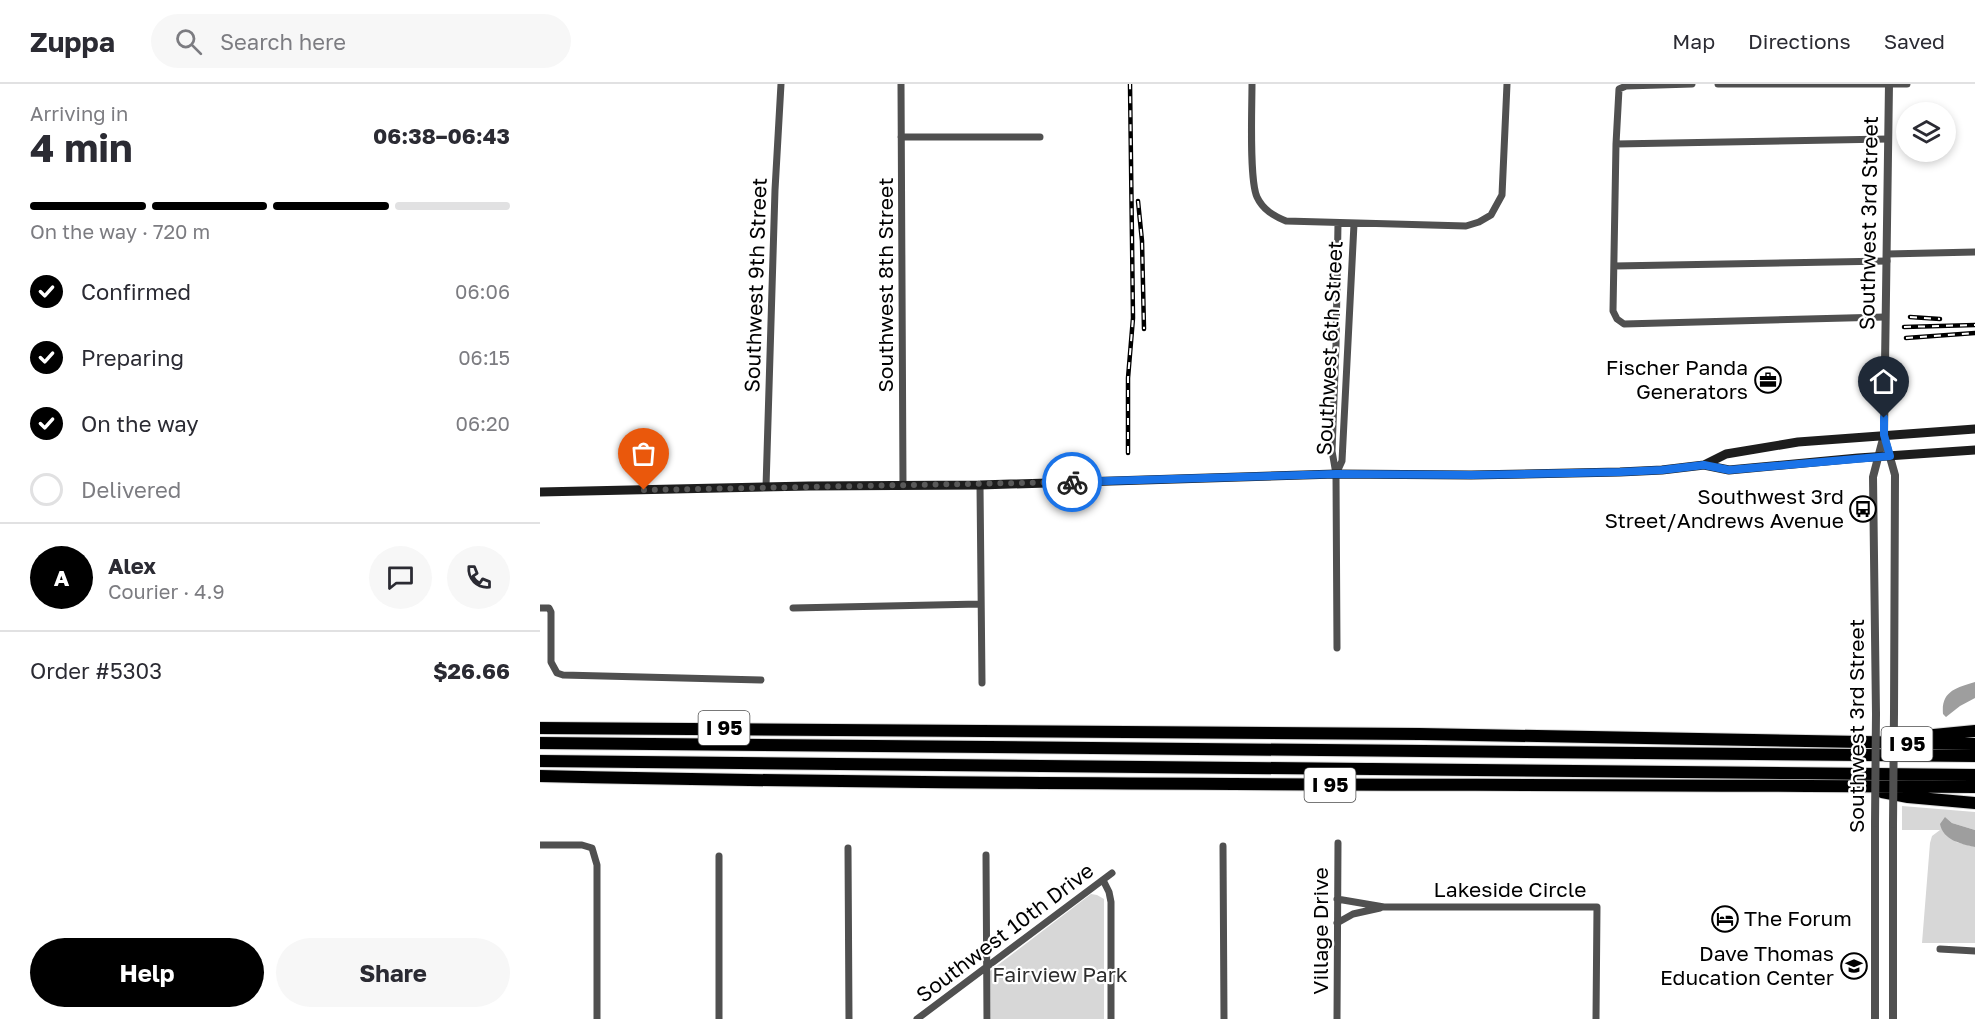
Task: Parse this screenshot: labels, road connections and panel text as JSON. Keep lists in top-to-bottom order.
{
  "streets": {
    "highway": ["I 95"],
    "street": [
      "Southwest 3rd Street",
      "Southwest 9th Street",
      "Southwest 8th Street",
      "Southwest 6th Street",
      "Lakeside Circle",
      "Village Drive",
      "Southwest 10th Drive"
    ]
  },
  "crossings": [
    ["Lakeside Circle", "Village Drive"]
  ],
  "parks": ["Fairview Park"],
  "places": {
    "office": ["Fischer Panda Generators"],
    "bus stop": ["Southwest 3rd Street/Andrews Avenue"],
    "hotel": ["The Forum"],
    "school or university": ["Dave Thomas Education Center"]
  },
  "page": {
    "header": "Zuppa",
    "search": "Search here",
    "nav": ["Map", "Directions", "Saved"],
    "heading": ["4 min", "Arriving in", "06:38–06:43"],
    "panel": [
      "Alex",
      "Courier · 4.9",
      "Order #5303",
      "$26.66"
    ],
    "bar": "On the way · 720 m",
    "list": [
      ["Confirmed", "06:06"],
      ["Preparing", "06:15"],
      ["On the way", "06:20"],
      "Delivered"
    ],
    "round": "A",
    "buttons": ["Help", "Share"]
  }
}
